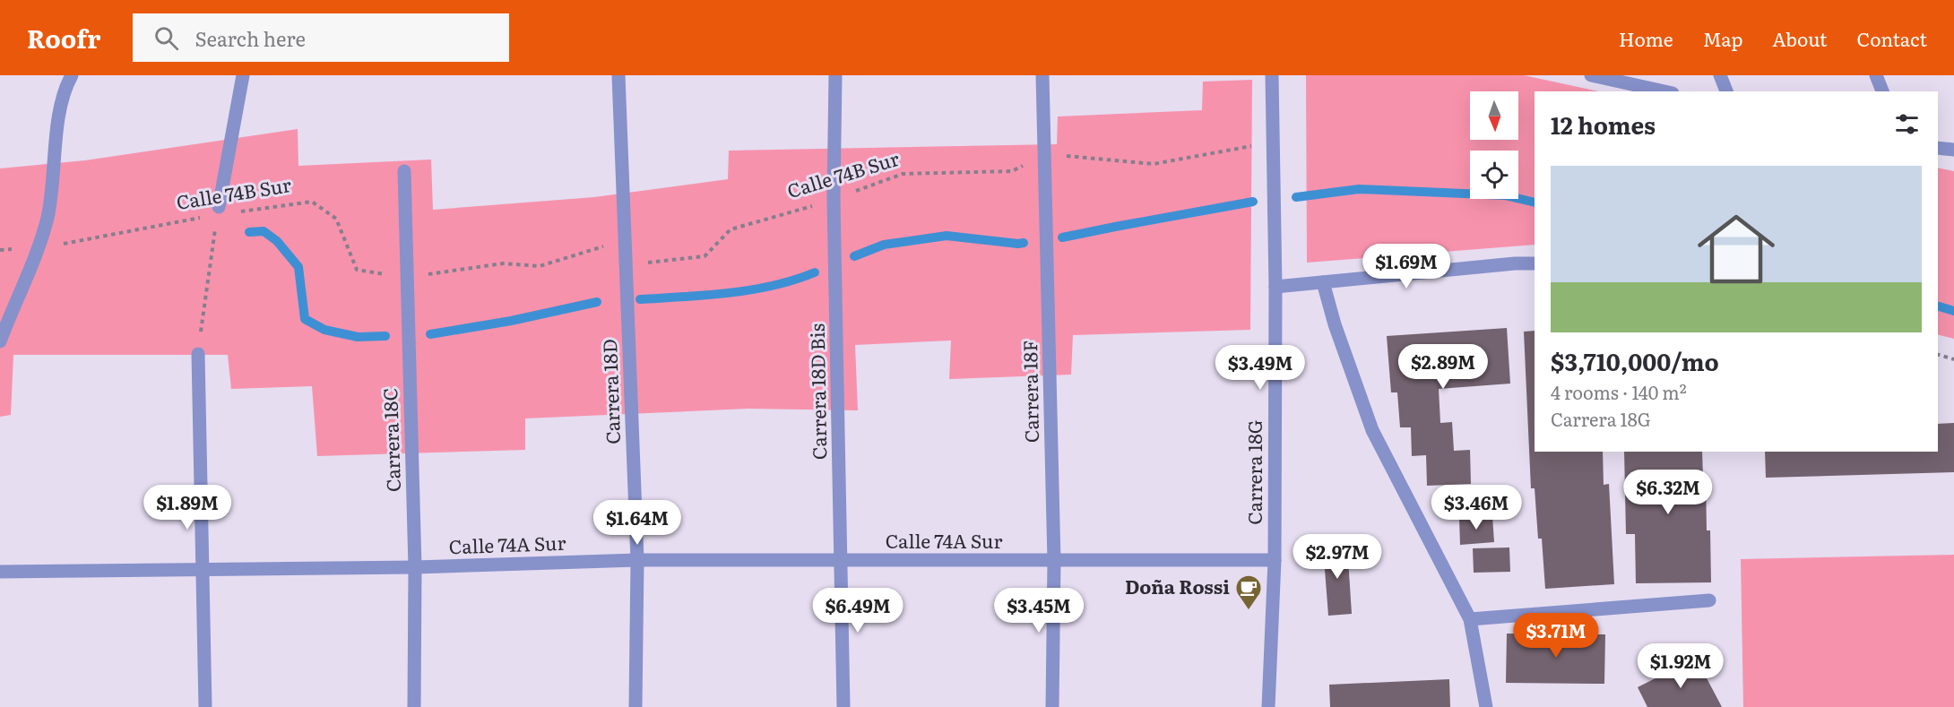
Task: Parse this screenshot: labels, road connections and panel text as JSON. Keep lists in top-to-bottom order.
{
  "streets": {
    "street": [
      "Carrera 18D",
      "Carrera 18D Bis",
      "Carrera 18F",
      "Carrera 18C",
      "Carrera 18G",
      "Calle 74A Sur"
    ],
    "path": ["Calle 74B Sur"]
  },
  "crossings": [
    ["Calle 74B Sur", "Carrera 18D"],
    ["Calle 74B Sur", "Carrera 18D Bis"],
    ["Calle 74B Sur", "Carrera 18F"],
    ["Calle 74B Sur", "Carrera 18C"],
    ["Carrera 18D", "Calle 74A Sur"],
    ["Carrera 18D Bis", "Calle 74A Sur"],
    ["Carrera 18F", "Calle 74A Sur"],
    ["Carrera 18C", "Calle 74A Sur"],
    ["Carrera 18G", "Calle 74A Sur"]
  ],
  "places": {
    "cafe": ["Doña Rossi"]
  },
  "north": "bottom",
  "page": {
    "header": "Roofr",
    "search": "Search here",
    "nav": [
      "Home",
      "Map",
      "About",
      "Contact"
    ],
    "heading": "12 homes",
    "list": [
      {
        "name": "$3,710,000/mo",
        "note": "4 rooms · 140 m² · Carrera 18G"
      }
    ],
    "price": [
      "$1.69M",
      "$2.89M",
      "$3.49M",
      "$6.32M",
      "$1.89M",
      "$3.46M",
      "$1.64M",
      "$2.97M",
      "$6.49M",
      "$3.45M",
      "$3.71M",
      "$1.92M"
    ]
  }
}
